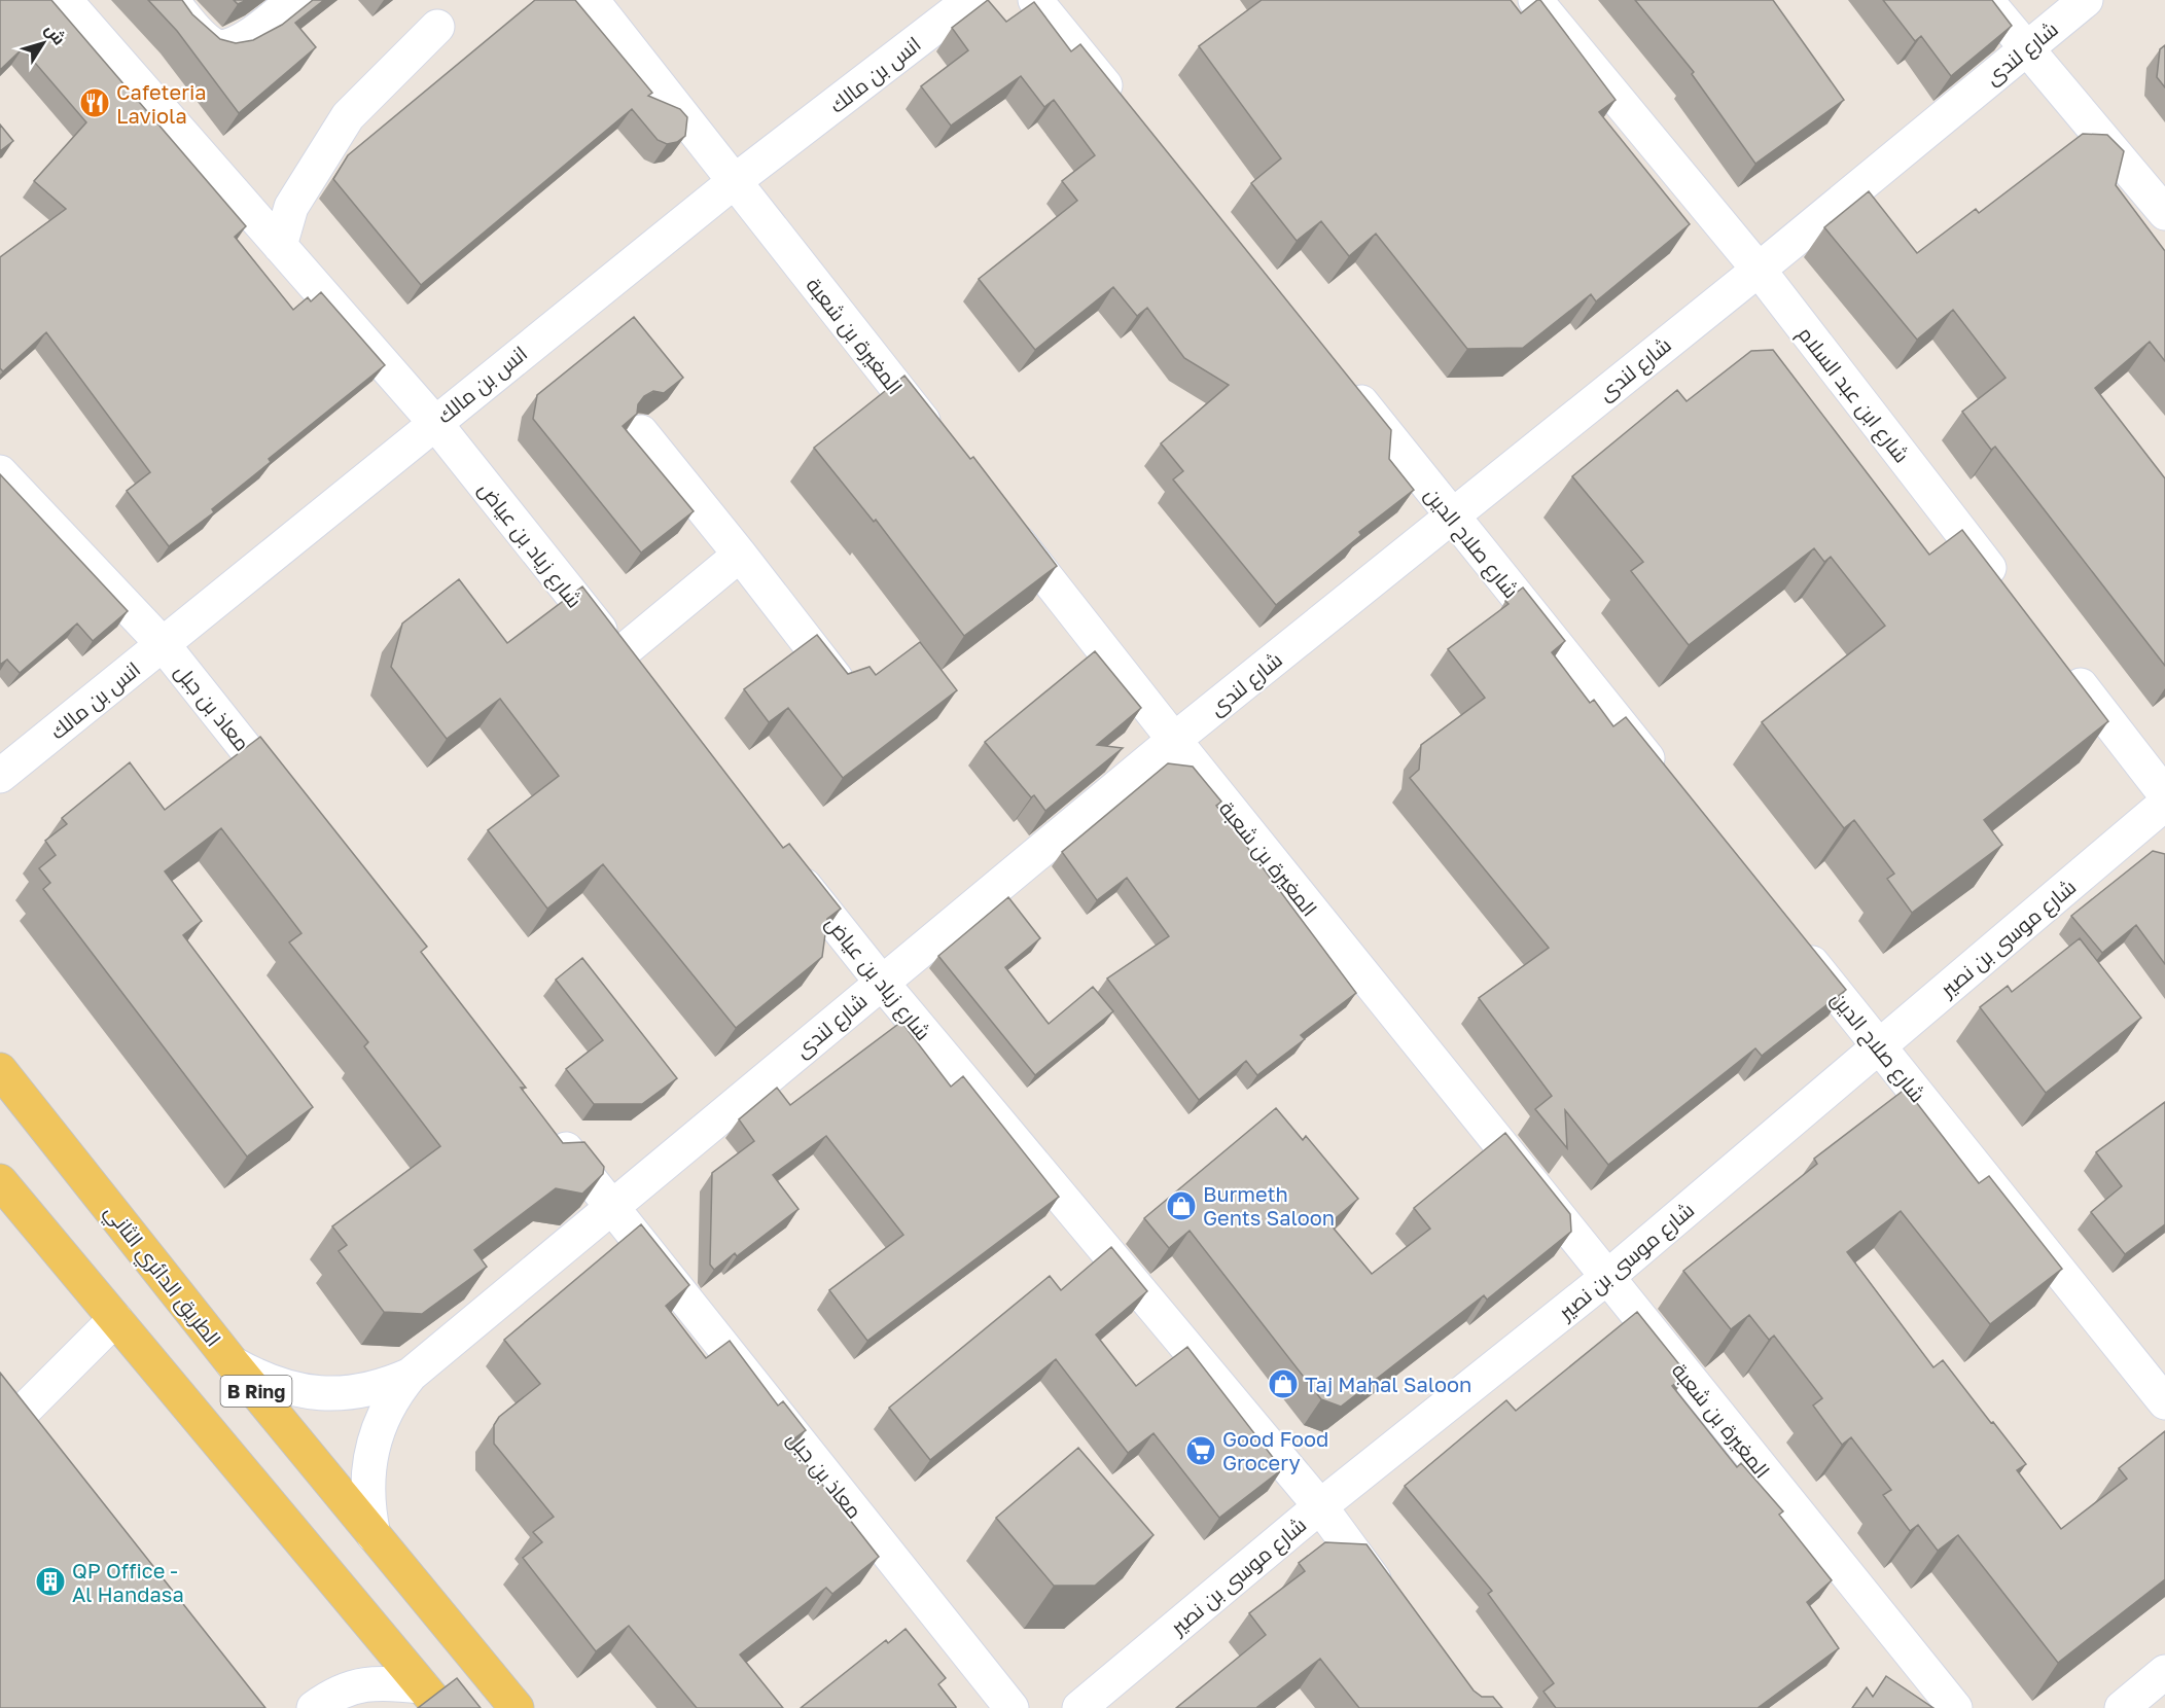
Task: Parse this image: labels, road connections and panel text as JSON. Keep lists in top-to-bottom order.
{
  "streets": {
    "main road": ["الطريق الدائري الثاني", "B Ring"],
    "street": [
      "شارع لندى",
      "انس بن مالك",
      "المغيرة بن شعبة",
      "شارع ابن عبد السلام",
      "شارع صلاح الدين",
      "شارع زياد بن عياض",
      "معاذ بن جبل",
      "شارع موسى بن نصير"
    ]
  },
  "crossings": [
    ["شارع لندى", "المغيرة بن شعبة"],
    ["شارع لندى", "شارع ابن عبد السلام"],
    ["شارع لندى", "شارع صلاح الدين"],
    ["شارع لندى", "شارع زياد بن عياض"],
    ["شارع لندى", "معاذ بن جبل"],
    ["شارع لندى", "الطريق الدائري الثاني"],
    ["انس بن مالك", "المغيرة بن شعبة"],
    ["انس بن مالك", "شارع زياد بن عياض"],
    ["انس بن مالك", "معاذ بن جبل"],
    ["المغيرة بن شعبة", "شارع موسى بن نصير"],
    ["شارع صلاح الدين", "شارع موسى بن نصير"],
    ["شارع زياد بن عياض", "شارع موسى بن نصير"]
  ],
  "places": {
    "restaurant": ["Cafeteria Laviola"],
    "shop": ["Burmeth Gents Saloon", "Taj Mahal Saloon"],
    "supermarket": ["Good Food Grocery"],
    "building": ["QP Office - Al Handasa"]
  },
  "north": "top right"
}
